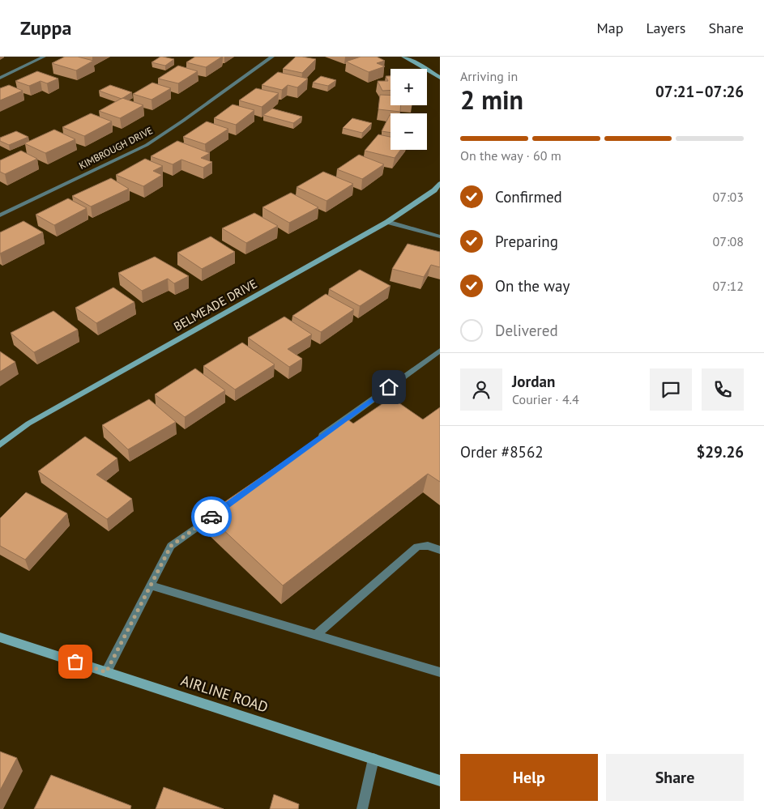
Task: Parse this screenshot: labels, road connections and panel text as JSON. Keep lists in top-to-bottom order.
{
  "streets": {
    "street": ["KIMBROUGH DRIVE", "BELMEADE DRIVE", "AIRLINE ROAD"]
  },
  "page": {
    "header": "Zuppa",
    "nav": ["Map", "Layers", "Share"],
    "heading": ["2 min", "Arriving in", "07:21–07:26"],
    "panel": [
      "Jordan",
      "Courier · 4.4",
      "Order #8562",
      "$29.26"
    ],
    "map_buttons": ["+", "−"],
    "bar": "On the way · 60 m",
    "list": [
      ["Confirmed", "07:03"],
      ["Preparing", "07:08"],
      ["On the way", "07:12"],
      "Delivered"
    ],
    "buttons": ["Help", "Share"]
  }
}
